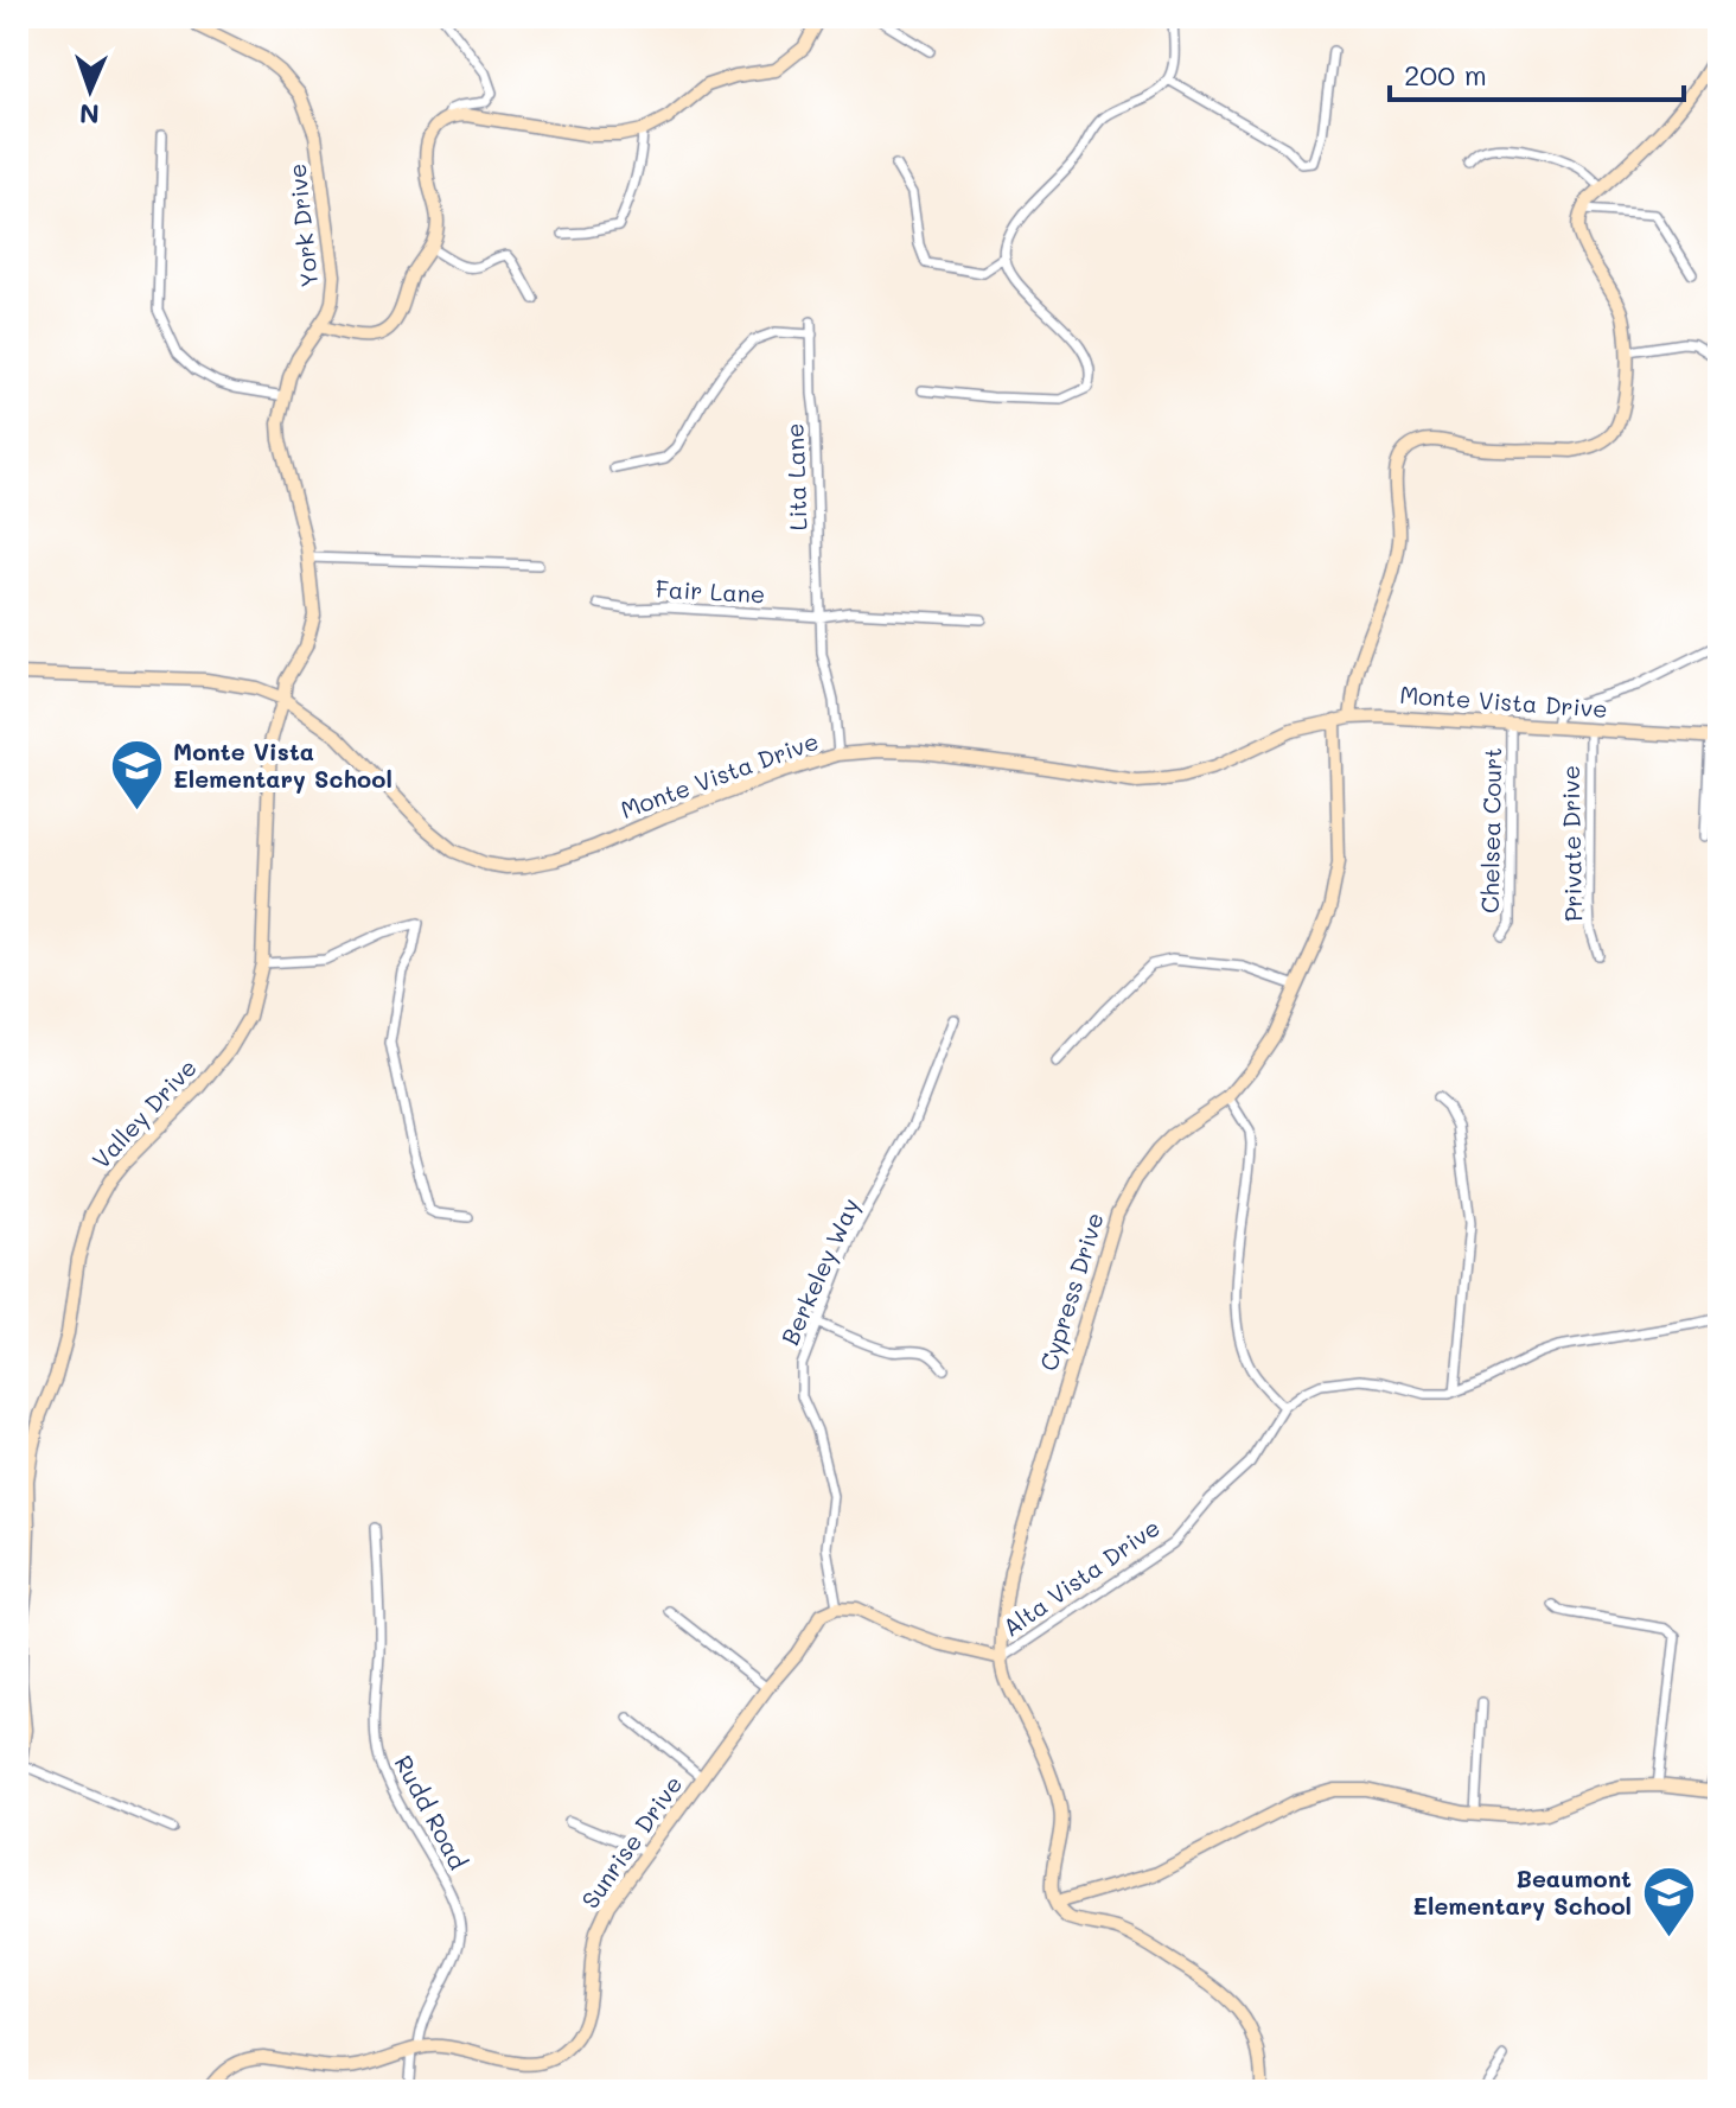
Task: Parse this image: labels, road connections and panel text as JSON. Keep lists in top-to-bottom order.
{
  "streets": {
    "street": [
      "York Drive",
      "Lita Lane",
      "Fair Lane",
      "Monte Vista Drive",
      "Chelsea Court",
      "Private Drive",
      "Valley Drive",
      "Berkeley Way",
      "Cypress Drive",
      "Alta Vista Drive",
      "Rudd Road",
      "Sunrise Drive"
    ]
  },
  "crossings": [
    ["York Drive", "Monte Vista Drive"],
    ["York Drive", "Valley Drive"],
    ["Lita Lane", "Fair Lane"],
    ["Lita Lane", "Monte Vista Drive"],
    ["Monte Vista Drive", "Chelsea Court"],
    ["Monte Vista Drive", "Private Drive"],
    ["Monte Vista Drive", "Valley Drive"],
    ["Monte Vista Drive", "Cypress Drive"],
    ["Berkeley Way", "Sunrise Drive"],
    ["Cypress Drive", "Alta Vista Drive"],
    ["Rudd Road", "Sunrise Drive"]
  ],
  "places": {
    "school or university": ["Monte Vista Elementary School", "Beaumont Elementary School"]
  },
  "scale_bar": "200 m",
  "north": "bottom"
}
